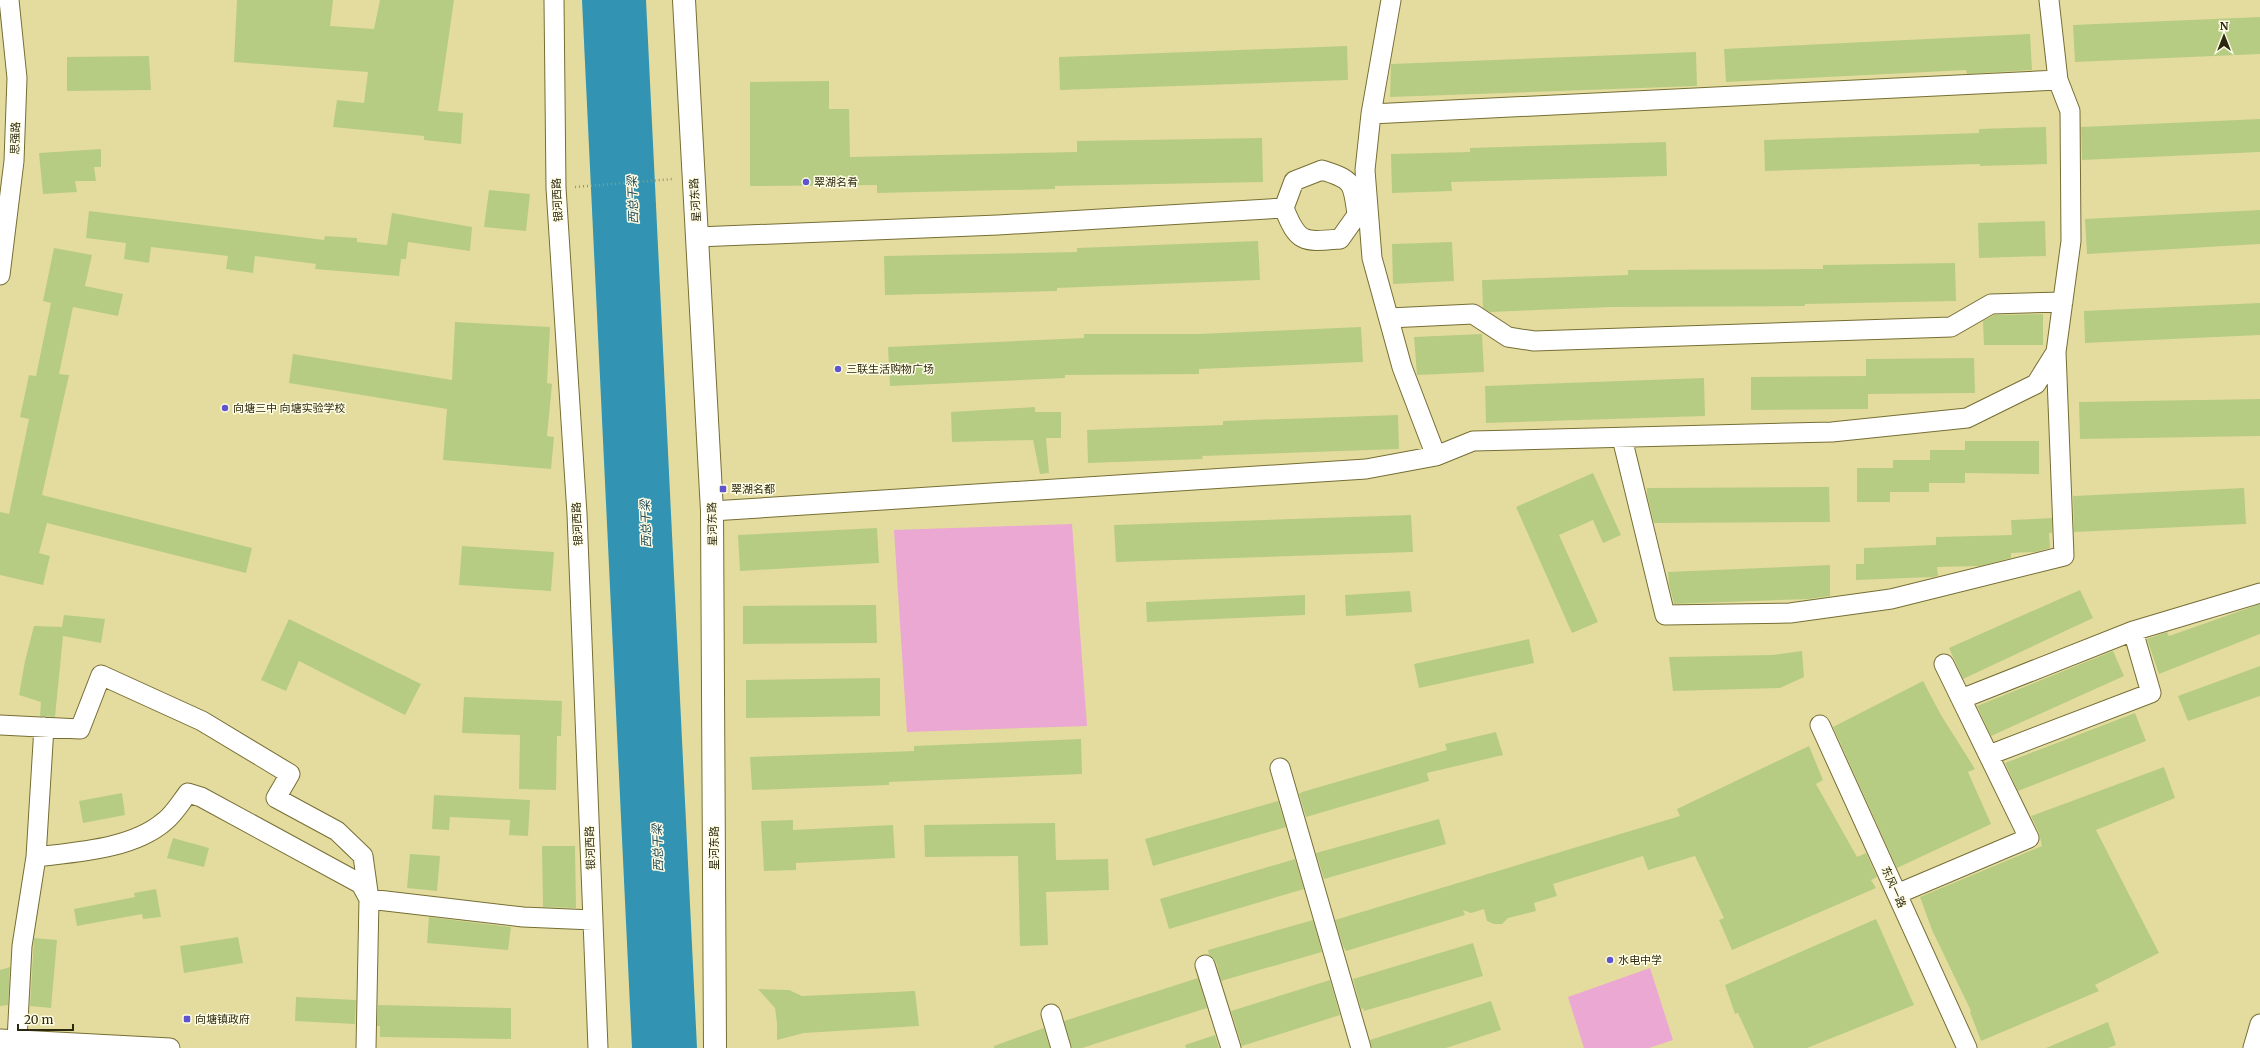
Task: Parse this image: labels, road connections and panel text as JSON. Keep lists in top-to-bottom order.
{
  "streets": {
    "main road": ["星河东路"],
    "street": ["思强路", "银河西路", "东风一路"]
  },
  "water": ["西总干梁"],
  "places": {
    "other": [
      "翠湖名肴",
      "三联生活购物广场",
      "向塘三中 向塘实验学校",
      "水电中学"
    ],
    "transit": ["翠湖名都", "向塘镇政府"]
  },
  "scale_bar": "20 m",
  "north": "top"
}
